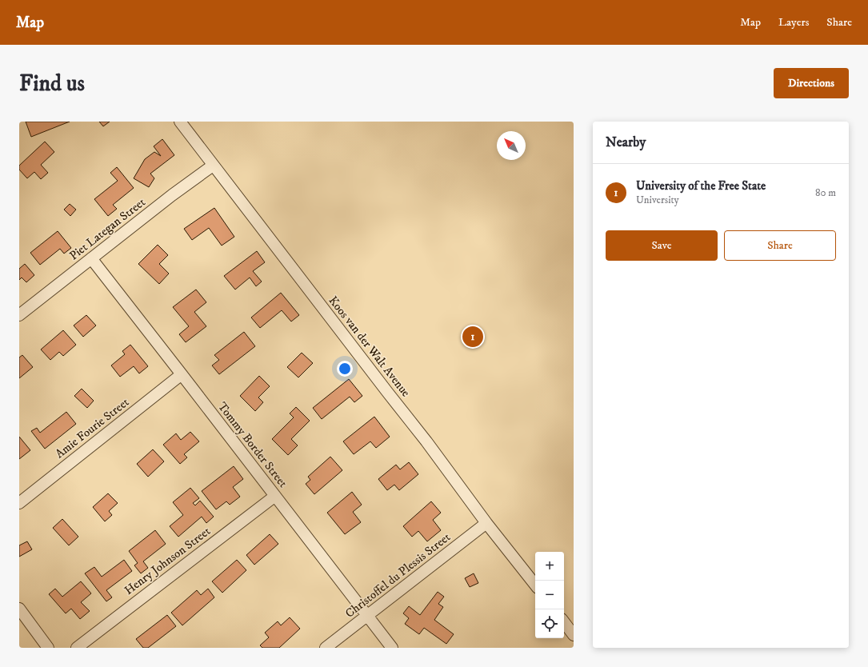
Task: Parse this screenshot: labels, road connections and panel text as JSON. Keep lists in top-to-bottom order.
{
  "streets": {
    "street": [
      "Piet Lategan Street",
      "Koos van der Walt Avenue",
      "Amie Fourie Street",
      "Tommy Border Street",
      "Henry Johnson Street",
      "Christoffel du Plessis Street"
    ]
  },
  "crossings": [
    ["Piet Lategan Street", "Koos van der Walt Avenue"],
    ["Piet Lategan Street", "Tommy Border Street"],
    ["Koos van der Walt Avenue", "Christoffel du Plessis Street"],
    ["Amie Fourie Street", "Tommy Border Street"],
    ["Tommy Border Street", "Henry Johnson Street"],
    ["Tommy Border Street", "Christoffel du Plessis Street"]
  ],
  "north": "top left",
  "page": {
    "header": "Map",
    "nav": ["Map", "Layers", "Share"],
    "buttons": [
      "Directions",
      ["Save", "Share"]
    ],
    "title": "Find us",
    "heading": "Nearby",
    "list": [
      {
        "mark": "1",
        "name": "University of the Free State",
        "note": "University",
        "value": "80 m"
      }
    ],
    "pins": "1",
    "map_buttons": ["+", "−"]
  }
}
